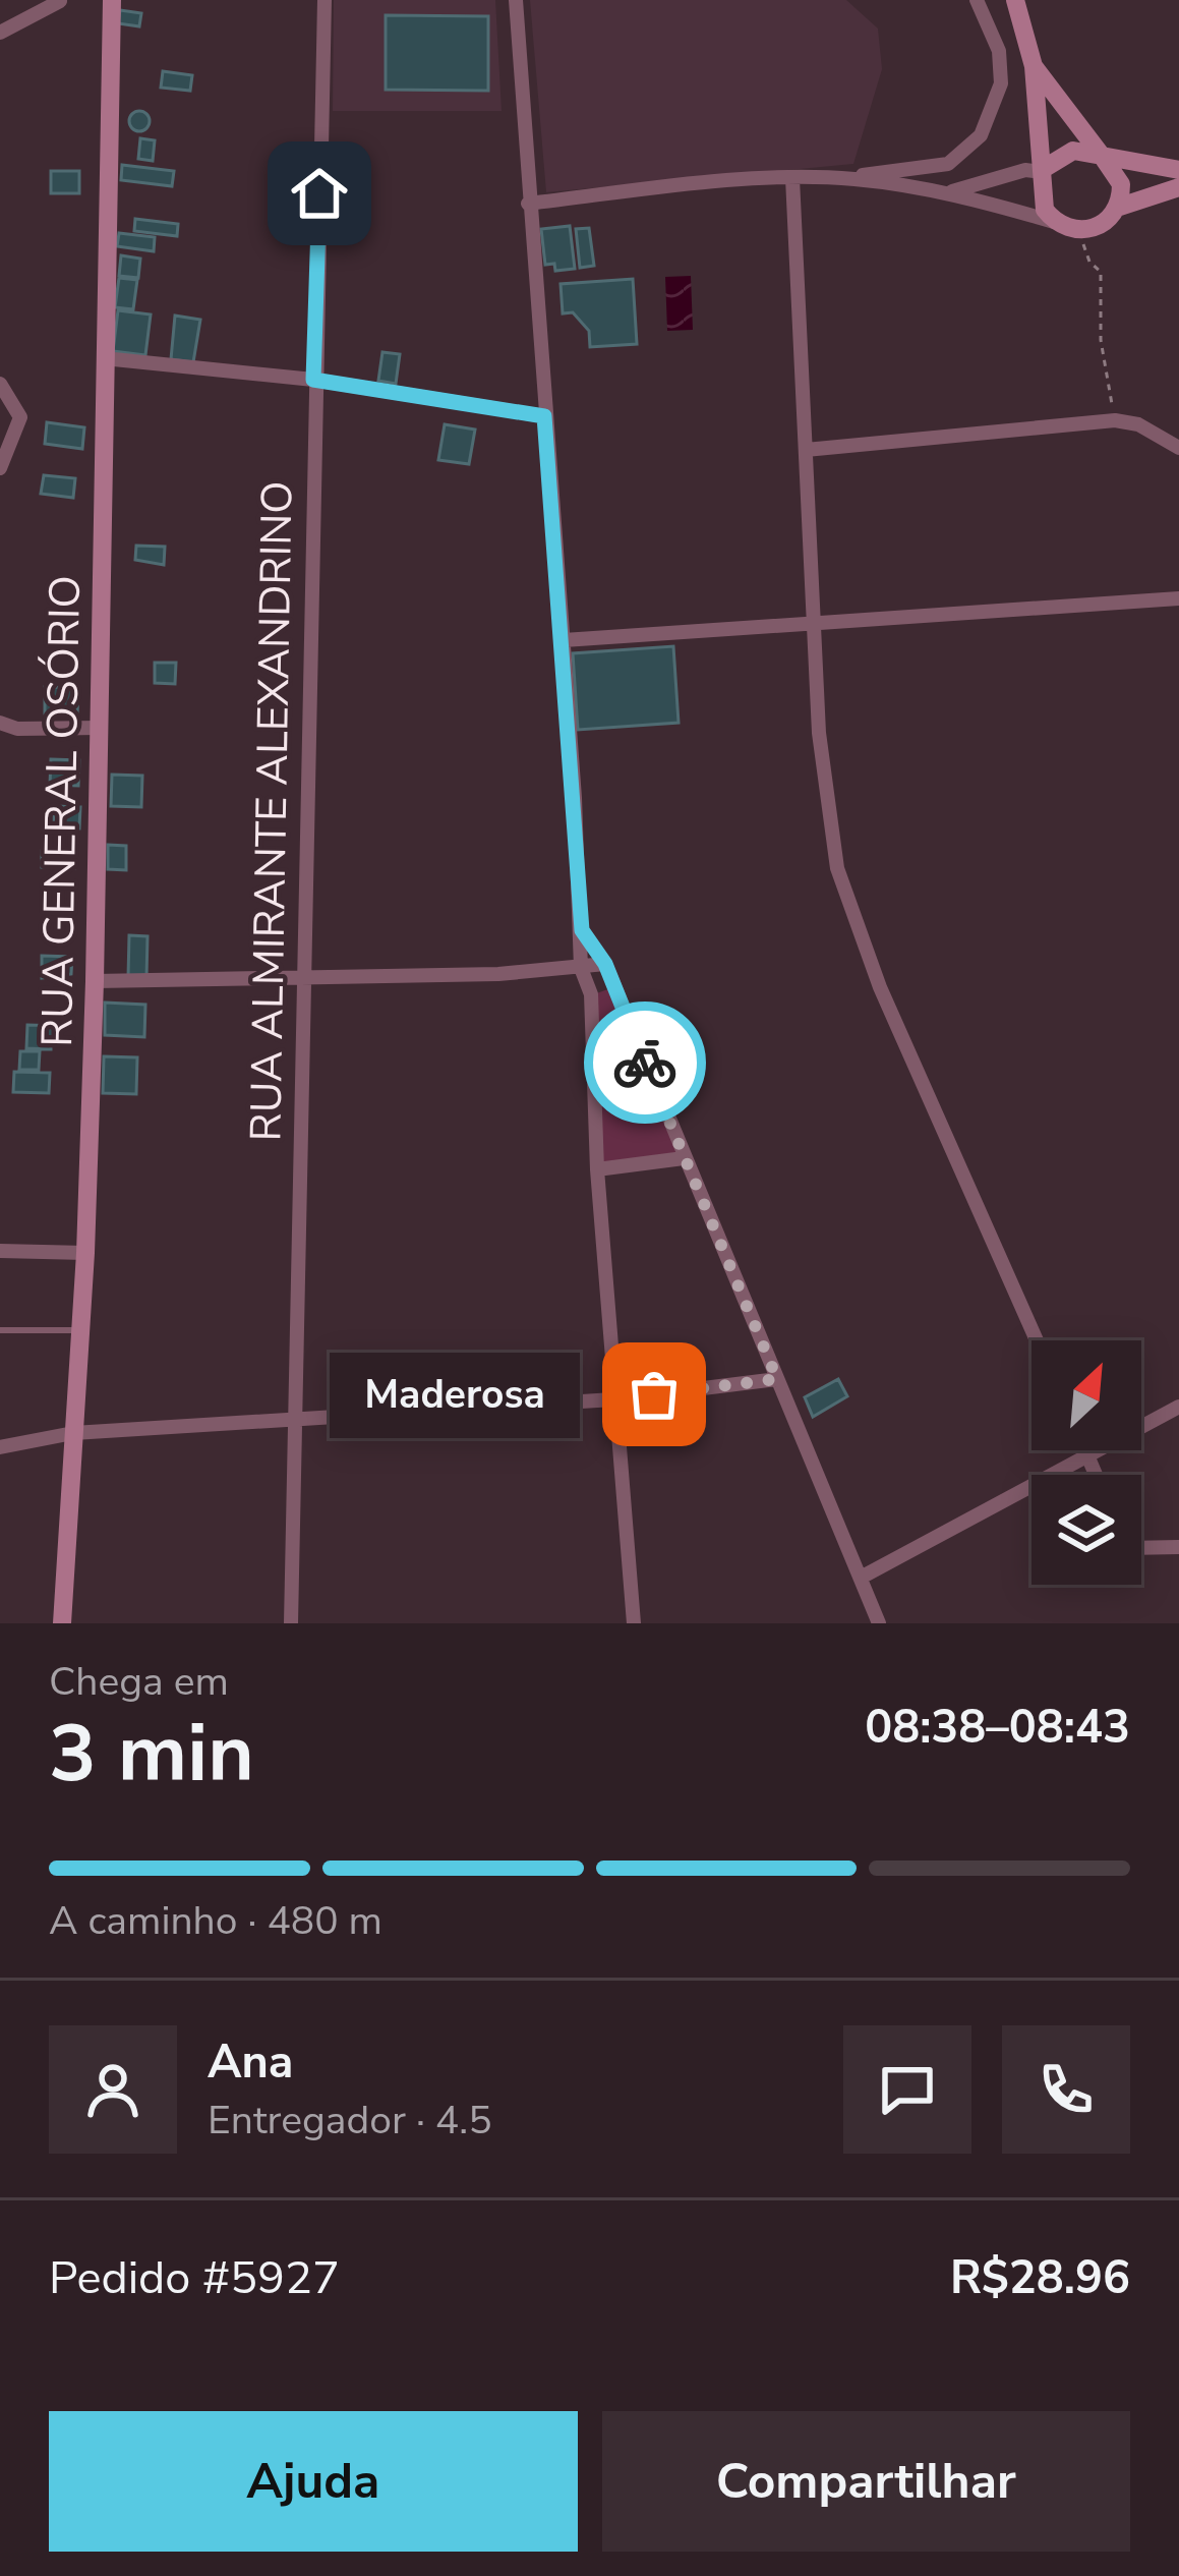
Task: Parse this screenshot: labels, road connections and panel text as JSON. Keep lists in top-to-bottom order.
{
  "streets": {
    "street": ["RUA GENERAL OSÓRIO", "RUA ALMIRANTE ALEXANDRINO"]
  },
  "places": ["Maderosa"],
  "north": "top right",
  "page": {
    "bubble": "Maderosa",
    "heading": ["3 min", "Chega em", "08:38–08:43"],
    "panel": [
      "Ana",
      "Entregador · 4.5",
      "Pedido #5927",
      "R$28.96"
    ],
    "bar": "A caminho · 480 m",
    "buttons": ["Ajuda", "Compartilhar"]
  }
}
